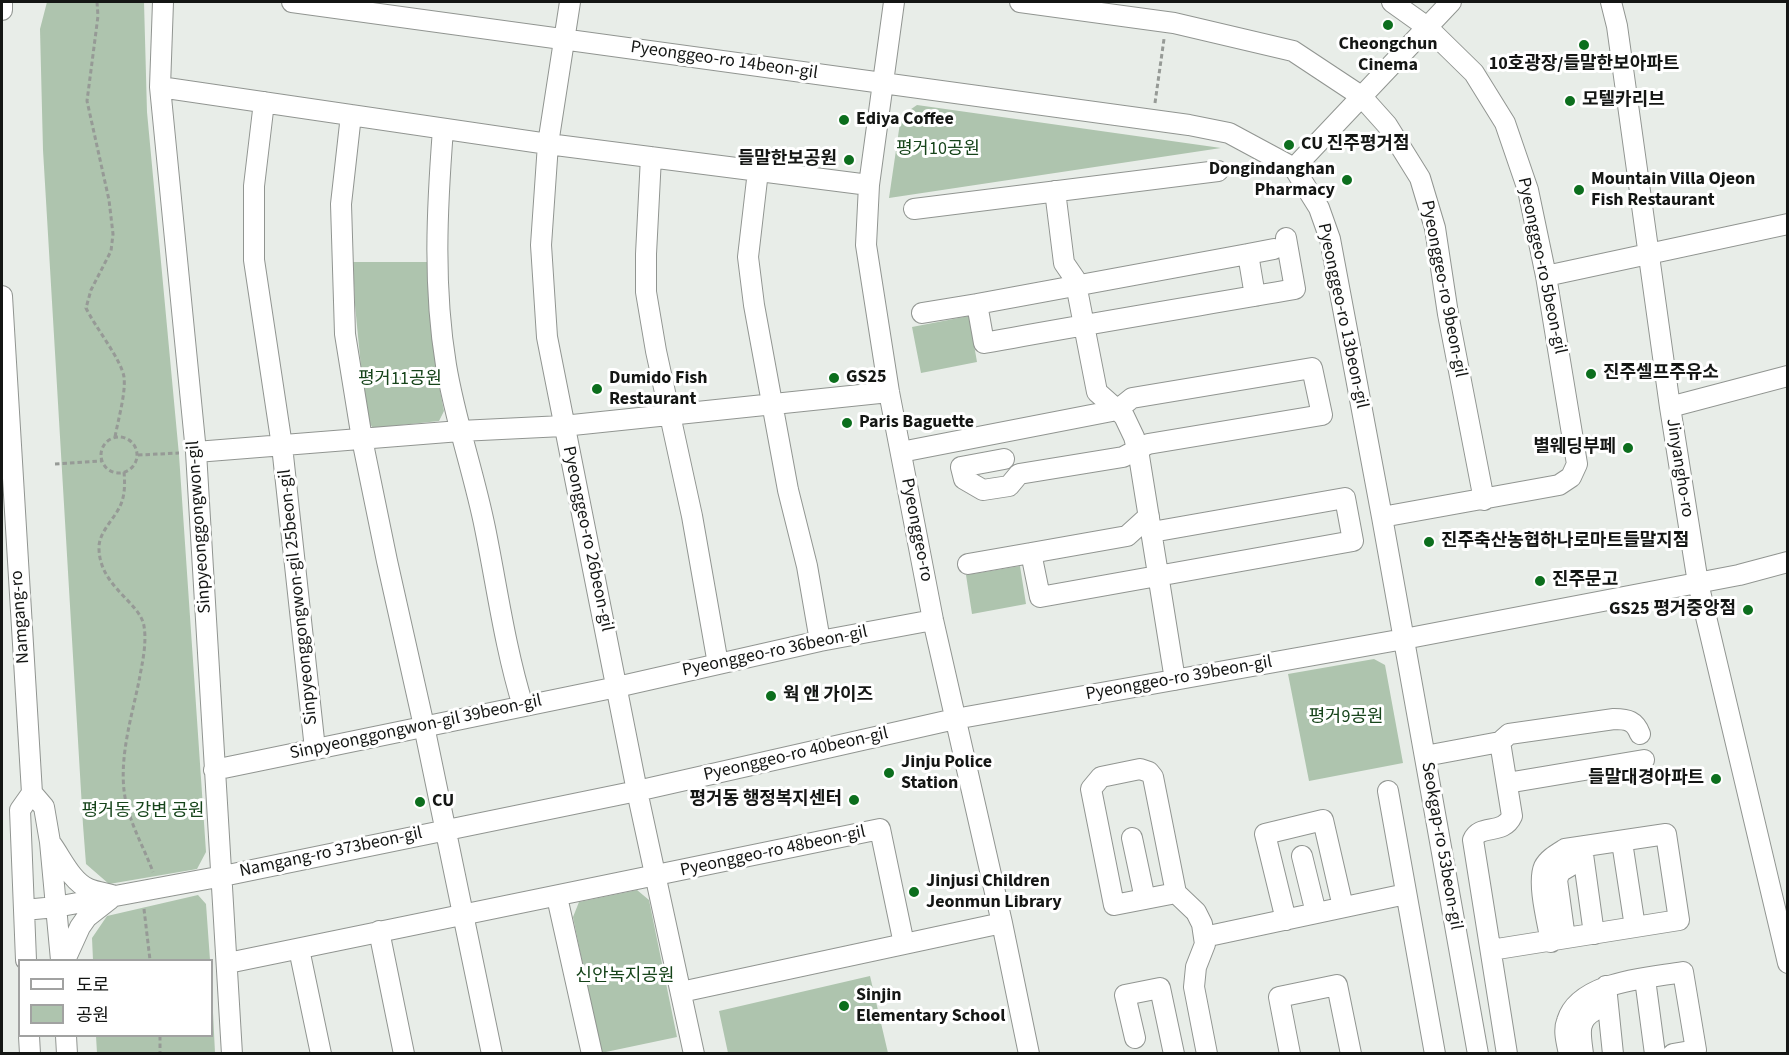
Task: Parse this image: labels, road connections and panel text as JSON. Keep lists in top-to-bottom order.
{
  "streets": {
    "street": [
      "Pyeonggeo-ro 14beon-gil",
      "Pyeonggeo-ro 5beon-gil",
      "Pyeonggeo-ro 9beon-gil",
      "Pyeonggeo-ro 13beon-gil",
      "Jinyangho-ro",
      "Sinpyeonggongwon-gil",
      "Pyeonggeo-ro",
      "Pyeonggeo-ro 26beon-gil",
      "Sinpyeonggongwon-gil 25beon-gil",
      "Namgang-ro",
      "Pyeonggeo-ro 36beon-gil",
      "Pyeonggeo-ro 39beon-gil",
      "Sinpyeonggongwon-gil 39beon-gil",
      "Pyeonggeo-ro 40beon-gil",
      "Seokgap-ro 53beon-gil",
      "Pyeonggeo-ro 48beon-gil",
      "Namgang-ro 373beon-gil"
    ]
  },
  "crossings": [
    ["Pyeonggeo-ro 14beon-gil", "Pyeonggeo-ro 13beon-gil"],
    ["Pyeonggeo-ro 14beon-gil", "Pyeonggeo-ro"],
    ["Pyeonggeo-ro 5beon-gil", "Pyeonggeo-ro 9beon-gil"],
    ["Pyeonggeo-ro 13beon-gil", "Pyeonggeo-ro"],
    ["Pyeonggeo-ro 13beon-gil", "Pyeonggeo-ro 39beon-gil"],
    ["Pyeonggeo-ro 13beon-gil", "Seokgap-ro 53beon-gil"],
    ["Jinyangho-ro", "Pyeonggeo-ro 39beon-gil"],
    ["Sinpyeonggongwon-gil", "Sinpyeonggongwon-gil 25beon-gil"],
    ["Sinpyeonggongwon-gil", "Sinpyeonggongwon-gil 39beon-gil"],
    ["Sinpyeonggongwon-gil", "Namgang-ro 373beon-gil"],
    ["Pyeonggeo-ro", "Pyeonggeo-ro 26beon-gil"],
    ["Pyeonggeo-ro", "Pyeonggeo-ro 36beon-gil"],
    ["Pyeonggeo-ro", "Pyeonggeo-ro 39beon-gil"],
    ["Pyeonggeo-ro", "Pyeonggeo-ro 40beon-gil"],
    ["Pyeonggeo-ro 26beon-gil", "Sinpyeonggongwon-gil 25beon-gil"],
    ["Pyeonggeo-ro 26beon-gil", "Pyeonggeo-ro 36beon-gil"],
    ["Pyeonggeo-ro 26beon-gil", "Sinpyeonggongwon-gil 39beon-gil"],
    ["Pyeonggeo-ro 26beon-gil", "Pyeonggeo-ro 40beon-gil"],
    ["Pyeonggeo-ro 26beon-gil", "Pyeonggeo-ro 48beon-gil"],
    ["Pyeonggeo-ro 26beon-gil", "Namgang-ro 373beon-gil"],
    ["Sinpyeonggongwon-gil 25beon-gil", "Sinpyeonggongwon-gil 39beon-gil"],
    ["Namgang-ro", "Namgang-ro 373beon-gil"],
    ["Pyeonggeo-ro 36beon-gil", "Sinpyeonggongwon-gil 39beon-gil"],
    ["Pyeonggeo-ro 39beon-gil", "Pyeonggeo-ro 40beon-gil"],
    ["Pyeonggeo-ro 39beon-gil", "Seokgap-ro 53beon-gil"],
    ["Pyeonggeo-ro 40beon-gil", "Namgang-ro 373beon-gil"]
  ],
  "parks": [
    "평거10공원",
    "평거11공원",
    "평거9공원",
    "평거동 강변 공원",
    "신안녹지공원"
  ],
  "places": [
    "Cheongchun Cinema",
    "10호광장/들말한보아파트",
    "모텔카리브",
    "Ediya Coffee",
    "CU 진주평거점",
    "들말한보공원",
    "Dongindanghan Pharmacy",
    "Mountain Villa Ojeon Fish Restaurant",
    "진주셀프주유소",
    "GS25",
    "Dumido Fish Restaurant",
    "Paris Baguette",
    "별웨딩부페",
    "진주축산농협하나로마트들말지점",
    "진주문고",
    "GS25 평거중앙점",
    "웍 앤 가이즈",
    "Jinju Police Station",
    "들말대경아파트",
    "평거동 행정복지센터",
    "CU",
    "Jinjusi Children Jeonmun Library",
    "Sinjin Elementary School"
  ],
  "legend": ["도로", "공원"]
}
